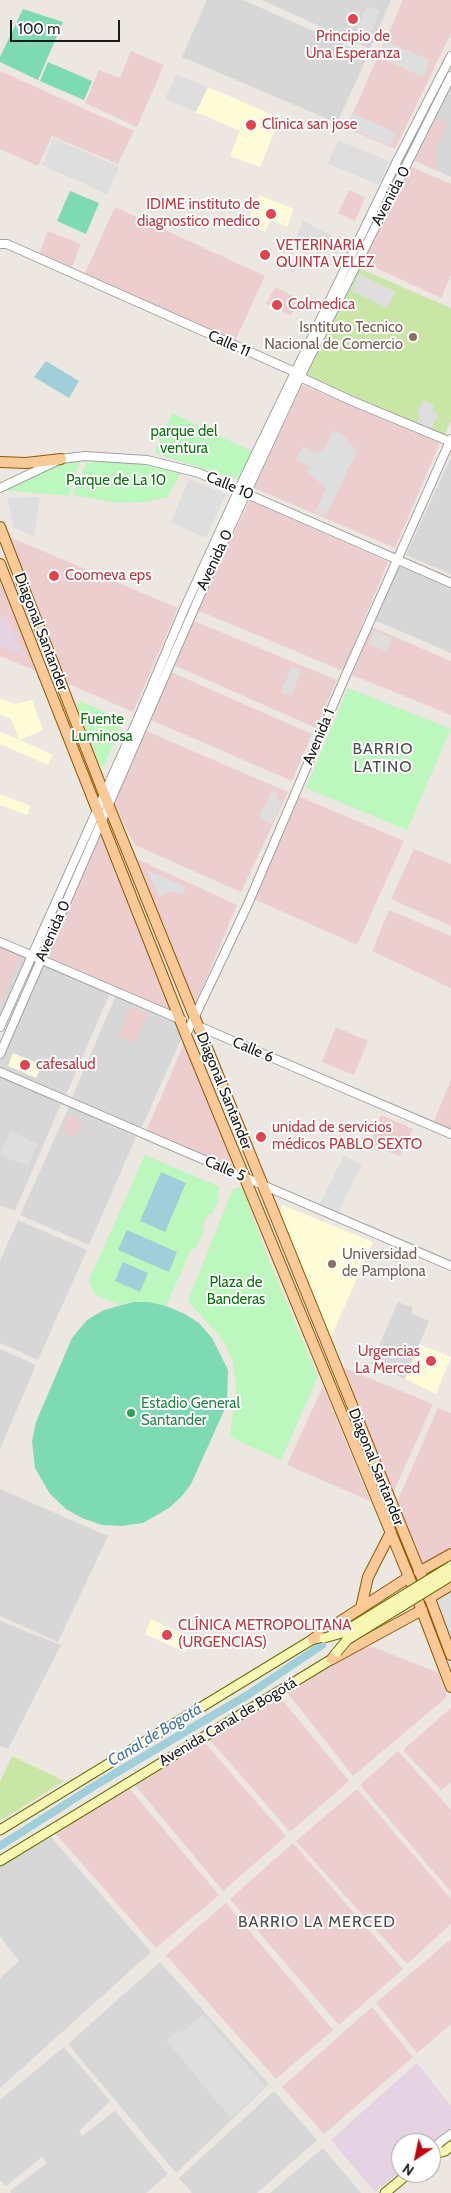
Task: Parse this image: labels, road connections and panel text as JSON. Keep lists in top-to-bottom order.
{
  "streets": {
    "main road": ["Diagonal Santander", "Avenida Canal de Bogotá"],
    "street": [
      "Avenida 0",
      "Calle 11",
      "Calle 10",
      "Avenida 1",
      "Calle 6",
      "Calle 5"
    ]
  },
  "crossings": [
    ["Avenida 0", "Calle 11"],
    ["Avenida 0", "Calle 10"],
    ["Avenida 0", "Diagonal Santander"],
    ["Avenida 0", "Calle 6"],
    ["Calle 11", "Avenida 1"],
    ["Calle 10", "Avenida 1"],
    ["Diagonal Santander", "Avenida 1"],
    ["Diagonal Santander", "Calle 6"],
    ["Diagonal Santander", "Calle 5"],
    ["Avenida 1", "Calle 6"]
  ],
  "districts": ["BARRIO LATINO", "BARRIO LA MERCED"],
  "water": ["Canal de Bogotá"],
  "parks": [
    "parque del ventura",
    "Parque de La 10",
    "Fuente Luminosa",
    "Plaza de Banderas"
  ],
  "places": [
    "Principio de Una Esperanza",
    "Clínica san jose",
    "IDIME instituto de diagnostico medico",
    "VETERINARIA QUINTA VELEZ",
    "Colmedica",
    "Isntituto Tecnico Nacional de Comercio",
    "Coomeva eps",
    "cafesalud",
    "unidad de servicios médicos PABLO SEXTO",
    "Universidad de Pamplona",
    "Urgencias La Merced",
    "Estadio General Santander",
    "CLÍNICA METROPOLITANA (URGENCIAS)"
  ],
  "scale_bar": "100 m",
  "north": "bottom left"
}
